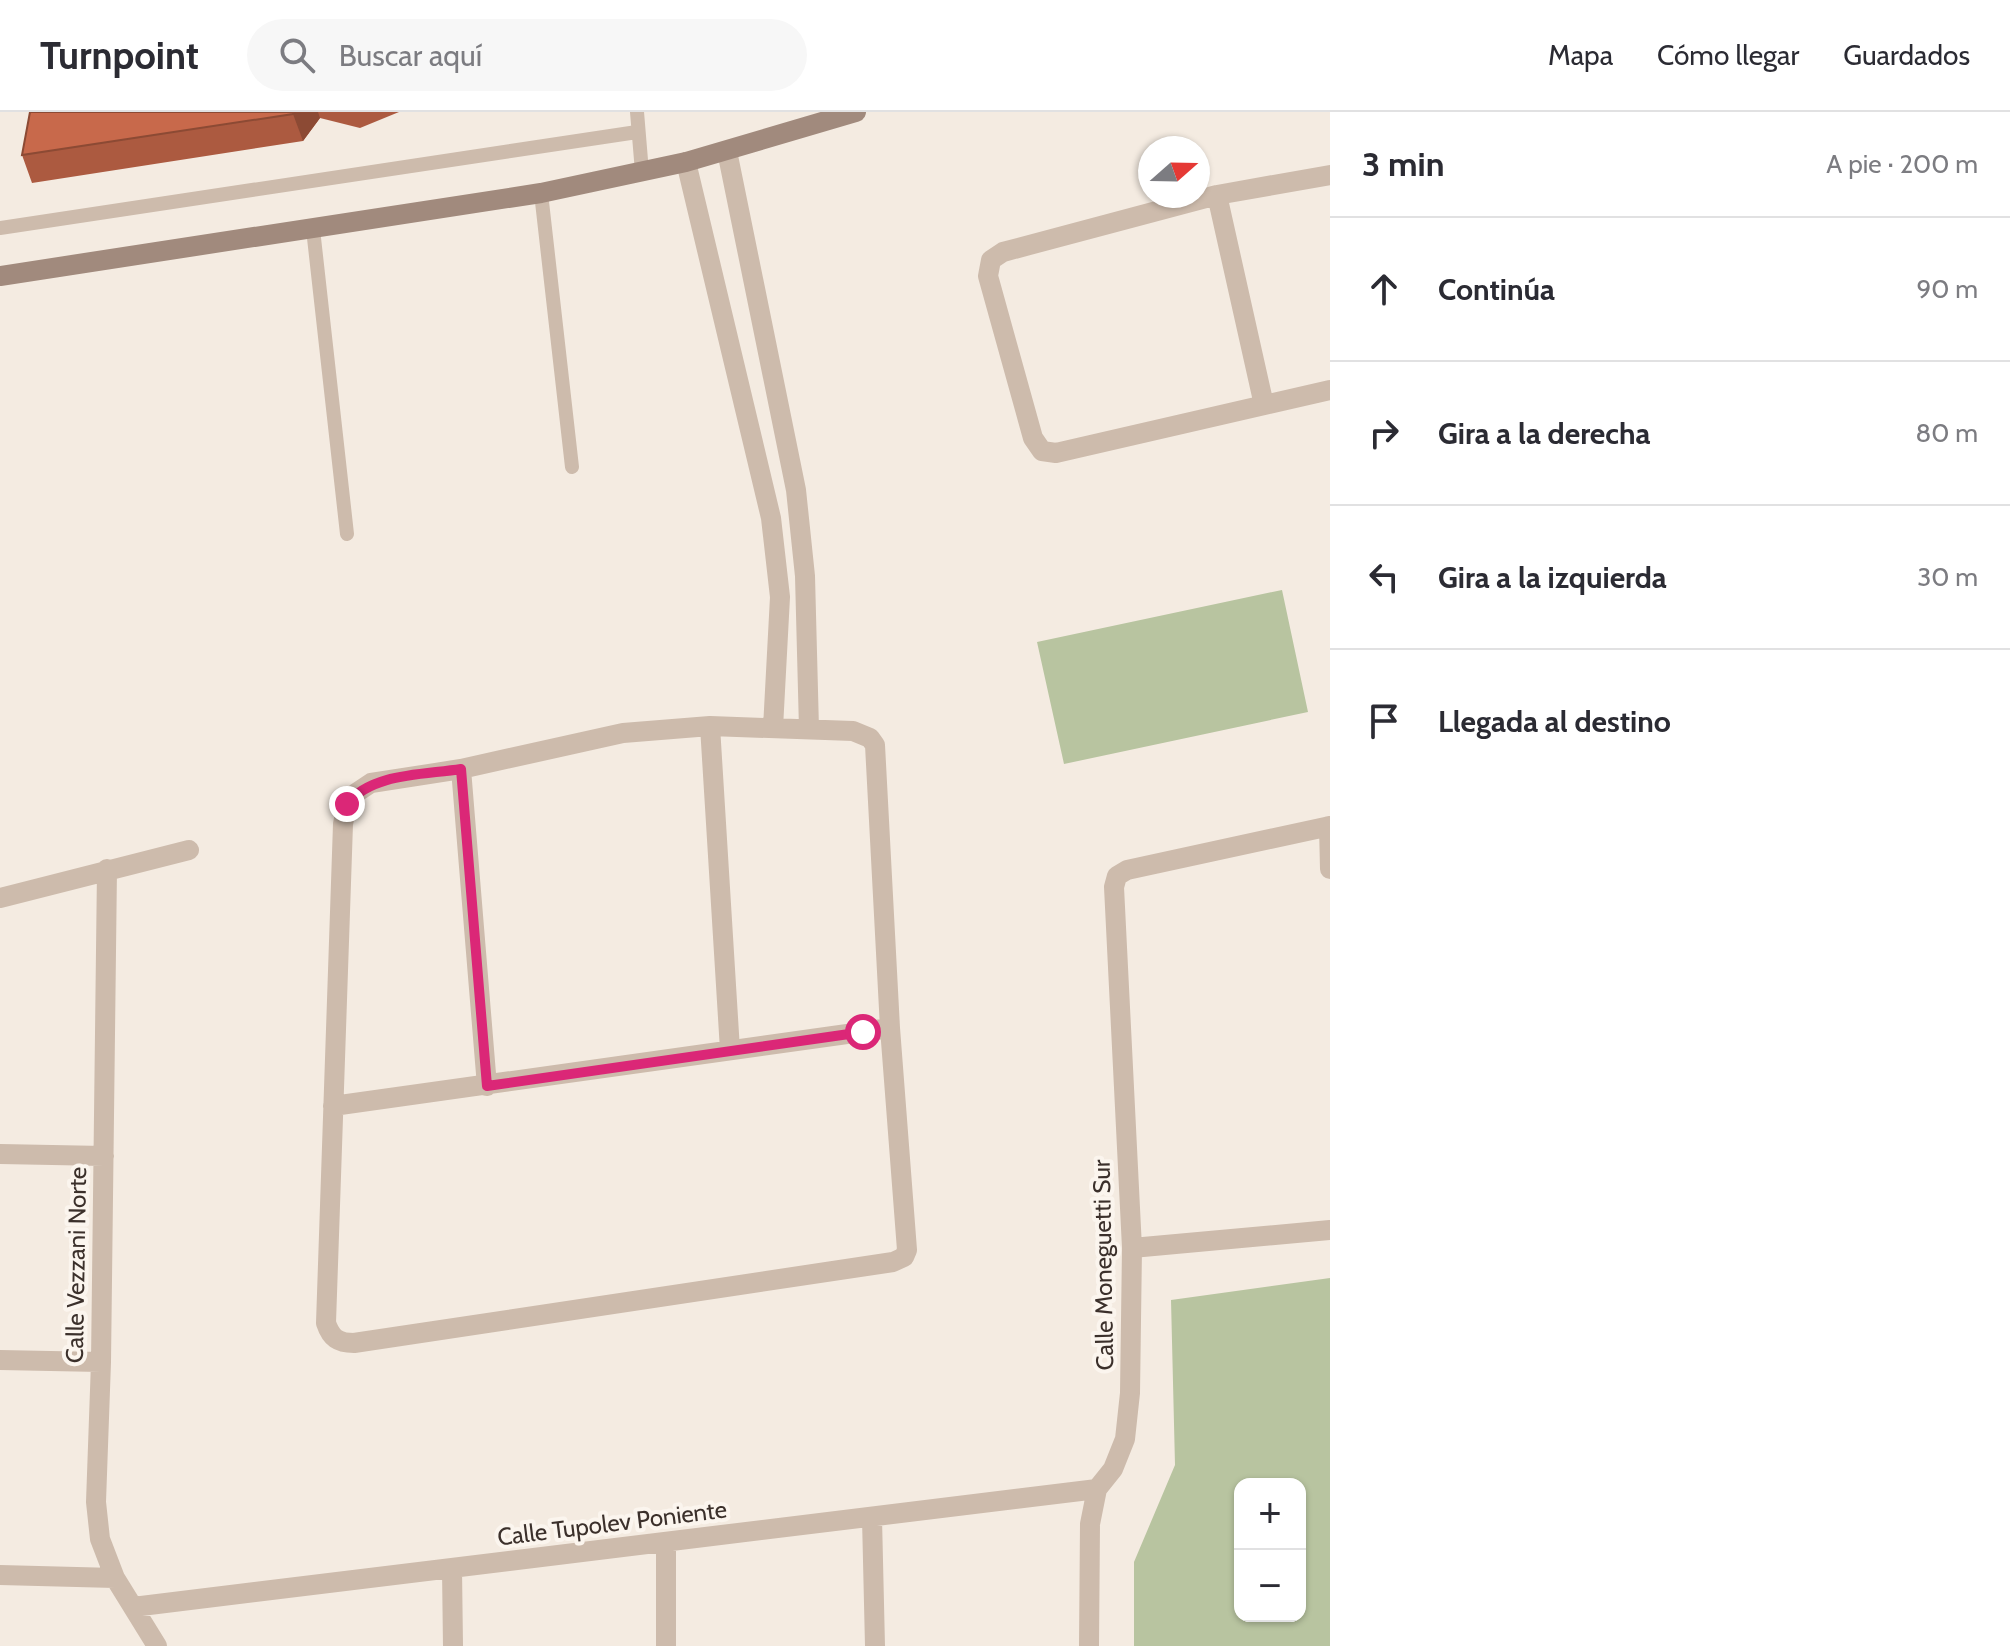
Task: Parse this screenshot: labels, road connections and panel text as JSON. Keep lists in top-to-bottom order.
{
  "streets": {
    "street": ["Calle Vezzani Norte", "Calle Moneguetti Sur", "Calle Tupolev Poniente"]
  },
  "crossings": [
    ["Calle Vezzani Norte", "Calle Tupolev Poniente"],
    ["Calle Moneguetti Sur", "Calle Tupolev Poniente"]
  ],
  "north": "right",
  "page": {
    "header": "Turnpoint",
    "search": "Buscar aquí",
    "nav": ["Mapa", "Cómo llegar", "Guardados"],
    "heading": ["3 min", "A pie · 200 m"],
    "list": [
      ["Continúa", "90 m"],
      ["Gira a la derecha", "80 m"],
      ["Gira a la izquierda", "30 m"],
      "Llegada al destino"
    ],
    "map_buttons": ["+", "−"]
  }
}
